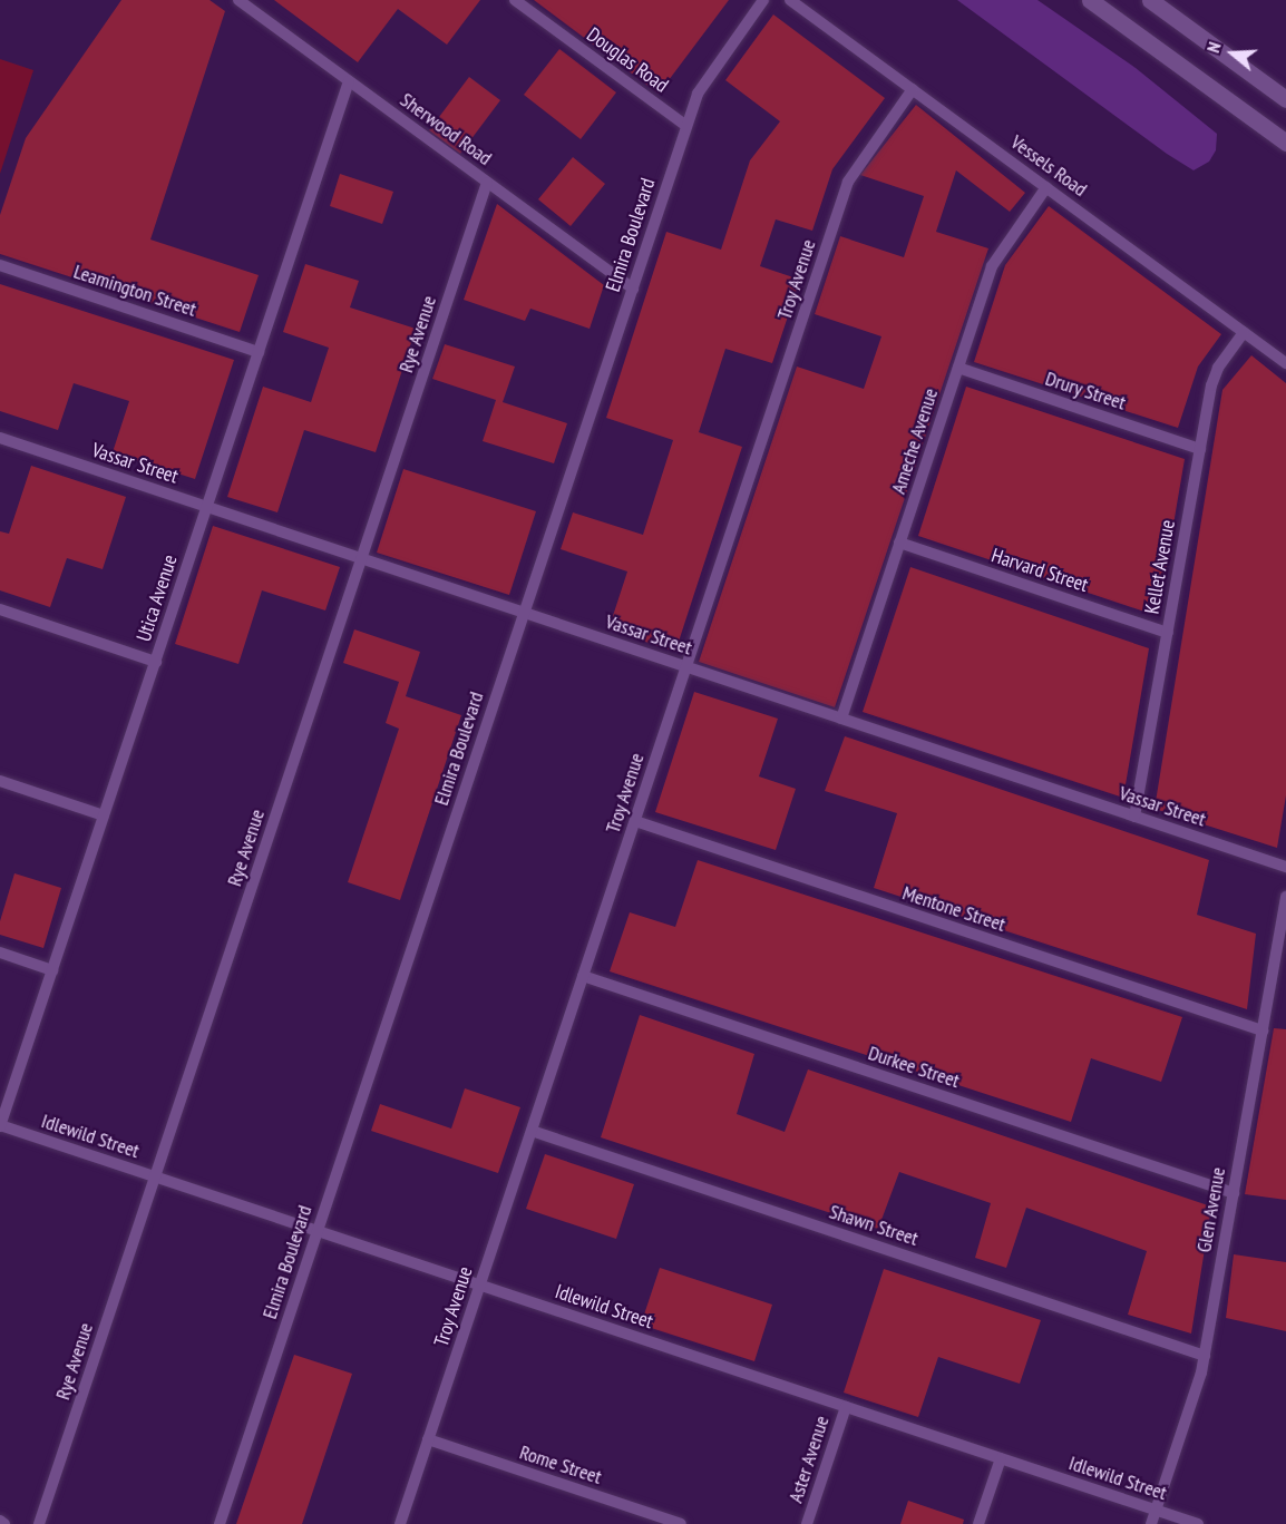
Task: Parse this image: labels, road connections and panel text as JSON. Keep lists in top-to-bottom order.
{
  "streets": {
    "street": [
      "Douglas Road",
      "Sherwood Road",
      "Vessels Road",
      "Elmira Boulevard",
      "Troy Avenue",
      "Leamington Street",
      "Rye Avenue",
      "Drury Street",
      "Ameche Avenue",
      "Vassar Street",
      "Kellet Avenue",
      "Harvard Street",
      "Utica Avenue",
      "Mentone Street",
      "Durkee Street",
      "Idlewild Street",
      "Glen Avenue",
      "Shawn Street",
      "Aster Avenue",
      "Rome Street"
    ]
  },
  "crossings": [
    ["Douglas Road", "Elmira Boulevard"],
    ["Sherwood Road", "Elmira Boulevard"],
    ["Sherwood Road", "Rye Avenue"],
    ["Sherwood Road", "Utica Avenue"],
    ["Vessels Road", "Troy Avenue"],
    ["Vessels Road", "Ameche Avenue"],
    ["Vessels Road", "Kellet Avenue"],
    ["Elmira Boulevard", "Vassar Street"],
    ["Elmira Boulevard", "Idlewild Street"],
    ["Troy Avenue", "Vassar Street"],
    ["Troy Avenue", "Mentone Street"],
    ["Troy Avenue", "Durkee Street"],
    ["Troy Avenue", "Idlewild Street"],
    ["Troy Avenue", "Shawn Street"],
    ["Troy Avenue", "Rome Street"],
    ["Leamington Street", "Utica Avenue"],
    ["Rye Avenue", "Vassar Street"],
    ["Rye Avenue", "Idlewild Street"],
    ["Drury Street", "Ameche Avenue"],
    ["Drury Street", "Kellet Avenue"],
    ["Ameche Avenue", "Vassar Street"],
    ["Ameche Avenue", "Harvard Street"],
    ["Vassar Street", "Kellet Avenue"],
    ["Vassar Street", "Utica Avenue"],
    ["Kellet Avenue", "Harvard Street"],
    ["Utica Avenue", "Idlewild Street"],
    ["Mentone Street", "Glen Avenue"],
    ["Durkee Street", "Glen Avenue"],
    ["Idlewild Street", "Glen Avenue"],
    ["Idlewild Street", "Aster Avenue"],
    ["Glen Avenue", "Shawn Street"]
  ],
  "north": "left"
}
